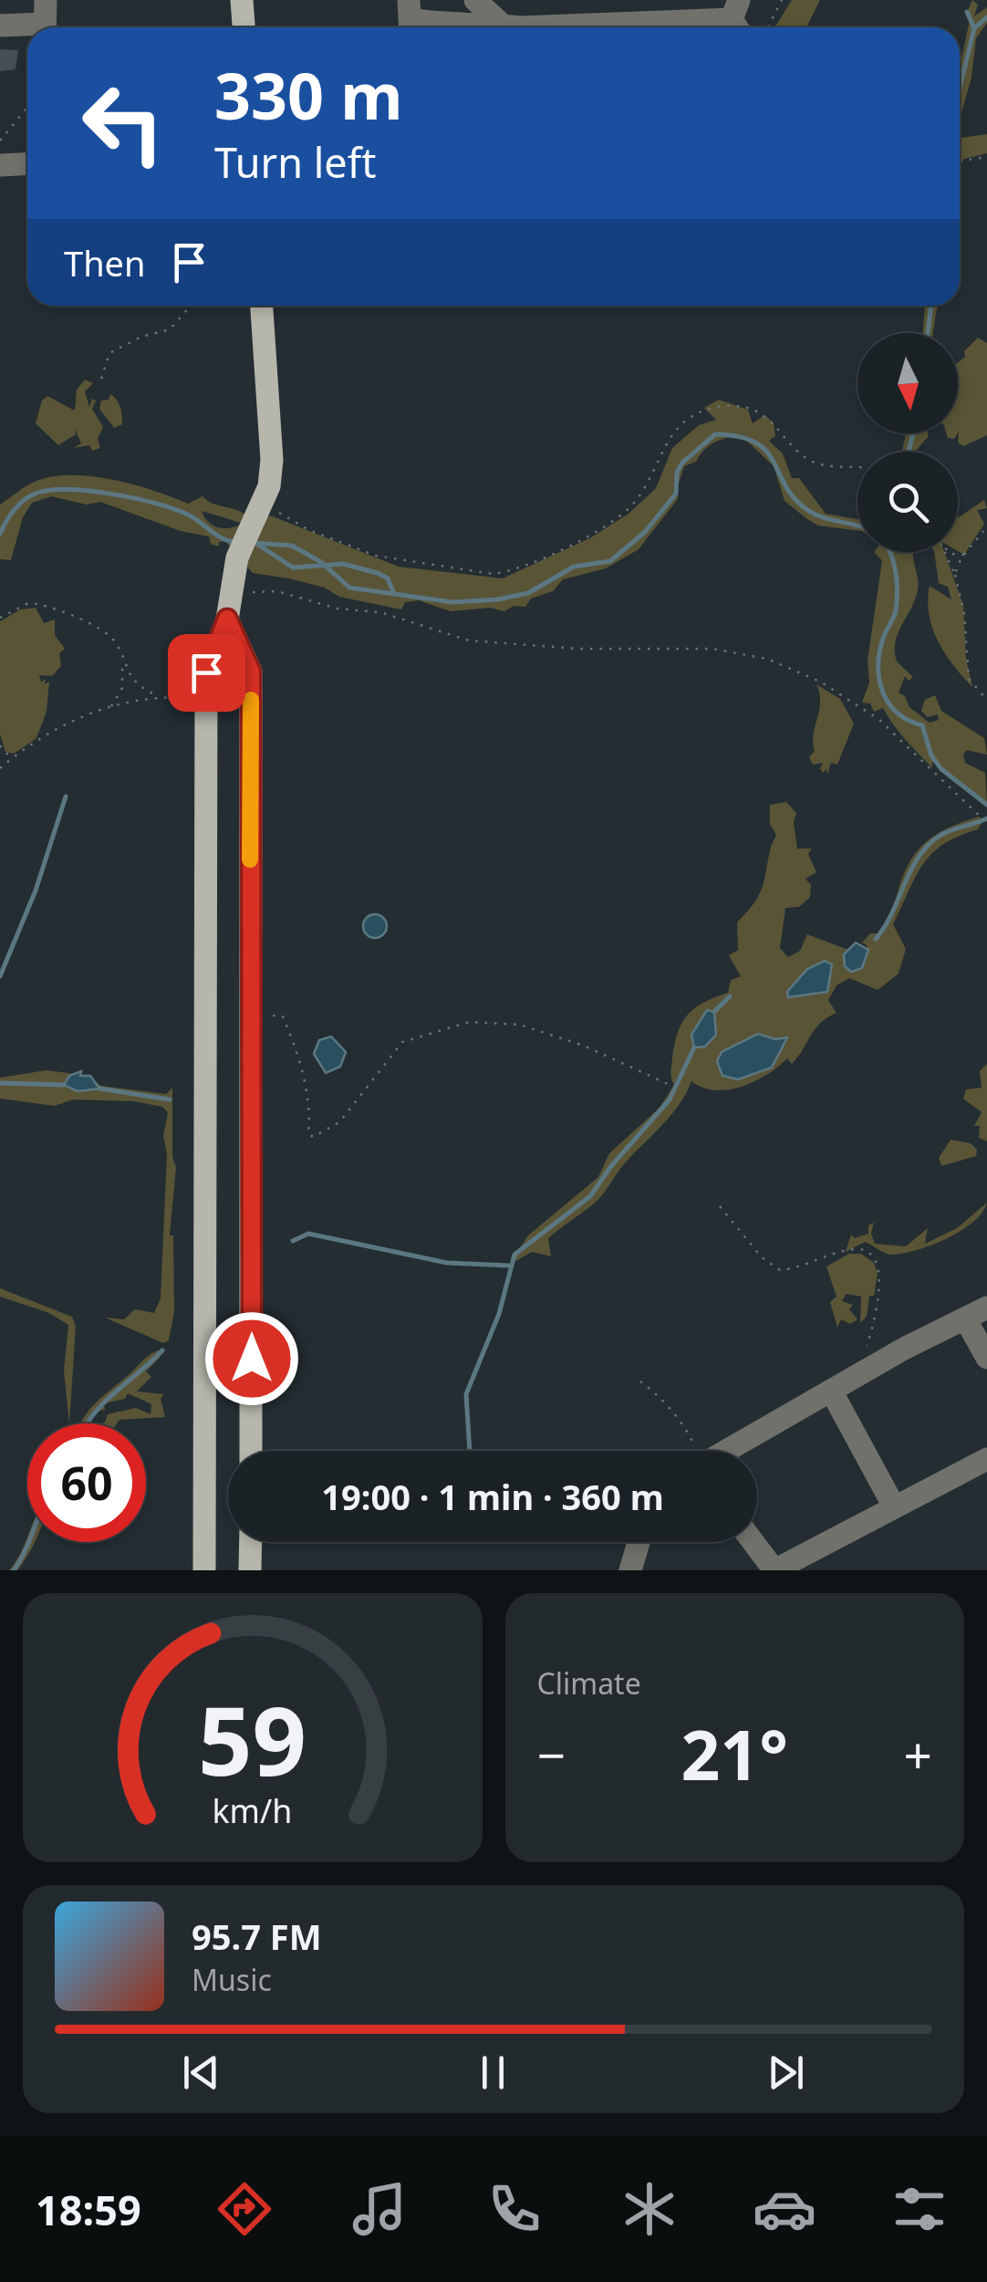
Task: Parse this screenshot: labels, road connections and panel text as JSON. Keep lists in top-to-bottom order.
{
  "north": "bottom",
  "page": {
    "turn": ["330 m", "Turn left"],
    "then": "Then",
    "limit": "60",
    "trip": "19:00 · 1 min · 360 m",
    "tile": "Climate",
    "heat": ["−", "21°", "+"],
    "song": ["95.7 FM", "Music"],
    "tabs": "18:59",
    "gauge": ["59", "km/h"]
  }
}
